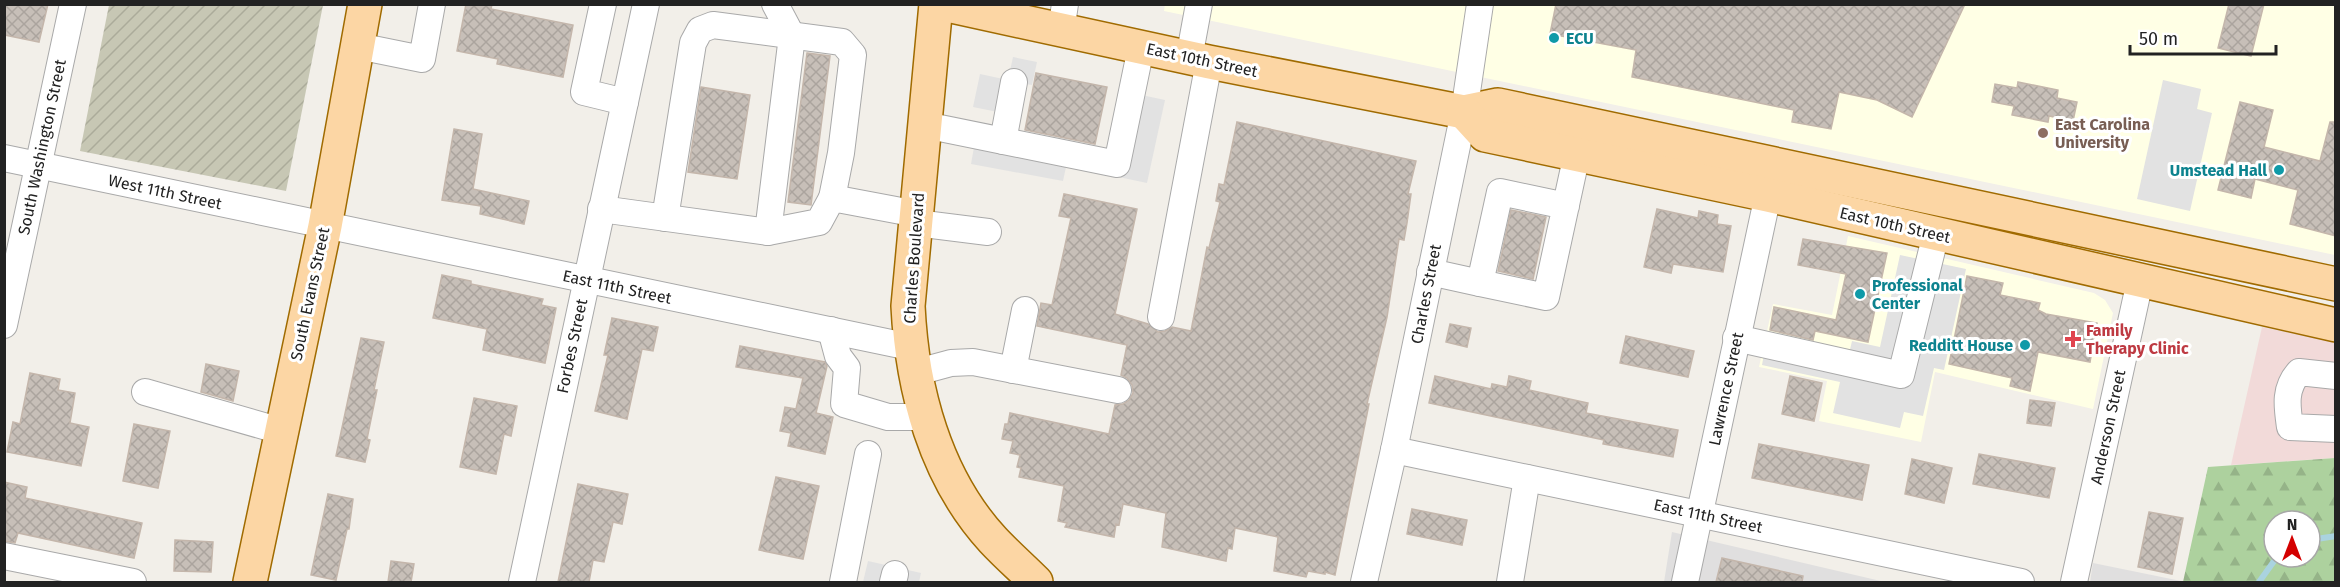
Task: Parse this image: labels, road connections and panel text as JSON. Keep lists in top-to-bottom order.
{
  "streets": {
    "main road": ["East 10th Street", "Charles Boulevard", "South Evans Street"],
    "street": [
      "South Washington Street",
      "West 11th Street",
      "East 11th Street",
      "Charles Street",
      "Forbes Street",
      "Lawrence Street",
      "Anderson Street"
    ]
  },
  "crossings": [
    ["East 10th Street", "Charles Street"],
    ["East 10th Street", "Lawrence Street"],
    ["East 10th Street", "Anderson Street"],
    ["South Washington Street", "West 11th Street"],
    ["West 11th Street", "East 11th Street"],
    ["West 11th Street", "South Evans Street"],
    ["Charles Boulevard", "East 11th Street"],
    ["East 11th Street", "South Evans Street"],
    ["East 11th Street", "Charles Street"],
    ["East 11th Street", "Forbes Street"],
    ["East 11th Street", "Lawrence Street"]
  ],
  "places": {
    "other": [
      "ECU",
      "East Carolina University",
      "Umstead Hall",
      "Professional Center",
      "Redditt House"
    ],
    "health": ["Family Therapy Clinic"]
  },
  "scale_bar": "50 m",
  "north": "top"
}
